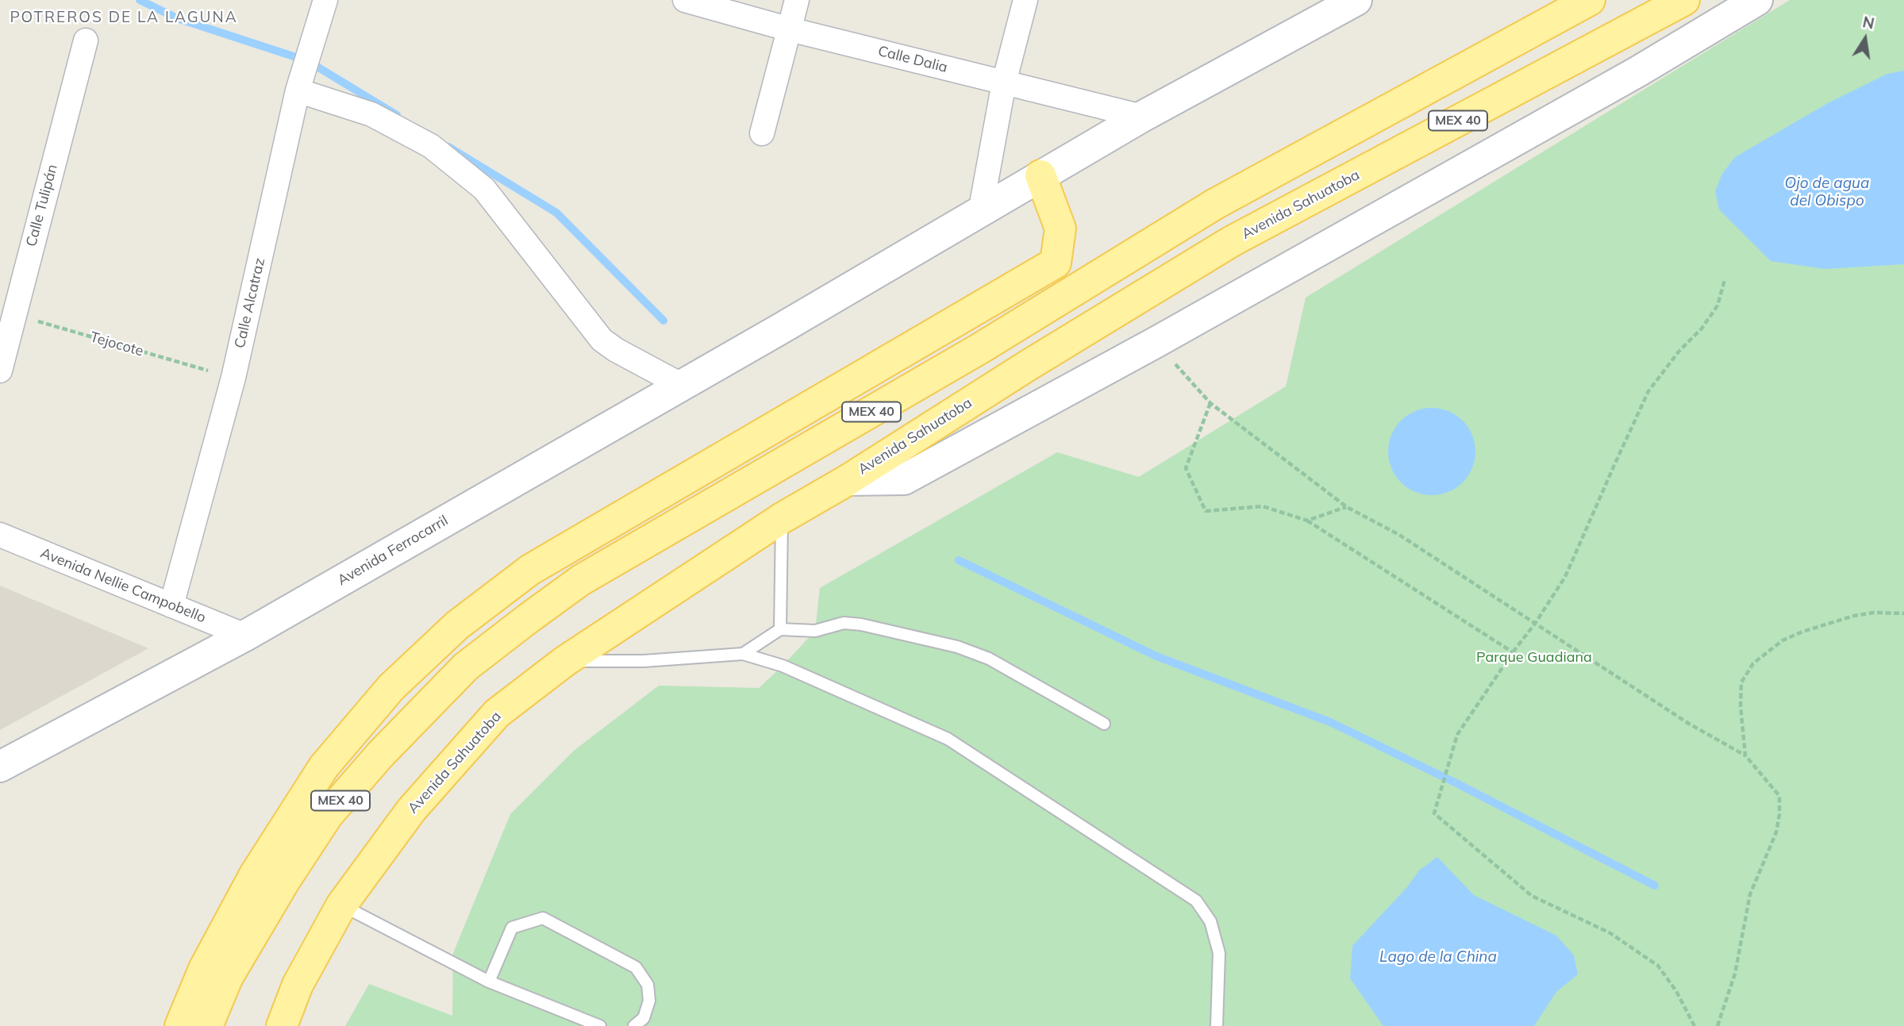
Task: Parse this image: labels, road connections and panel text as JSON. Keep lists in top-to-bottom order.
{
  "streets": {
    "main road": ["MEX 40", "Avenida Sahuatoba"],
    "street": [
      "Calle Dalia",
      "Calle Tulipán",
      "Calle Alcatraz",
      "Avenida Ferrocarril",
      "Avenida Nellie Campobello"
    ],
    "path": ["Tejocote"]
  },
  "crossings": [
    ["Calle Tulipán", "Tejocote"],
    ["Calle Alcatraz", "Tejocote"],
    ["Calle Alcatraz", "Avenida Nellie Campobello"],
    ["Avenida Ferrocarril", "Avenida Nellie Campobello"]
  ],
  "districts": ["POTREROS DE LA LAGUNA"],
  "water": ["Ojo de agua del Obispo", "Lago de la China"],
  "parks": ["Parque Guadiana"],
  "north": "top"
}
